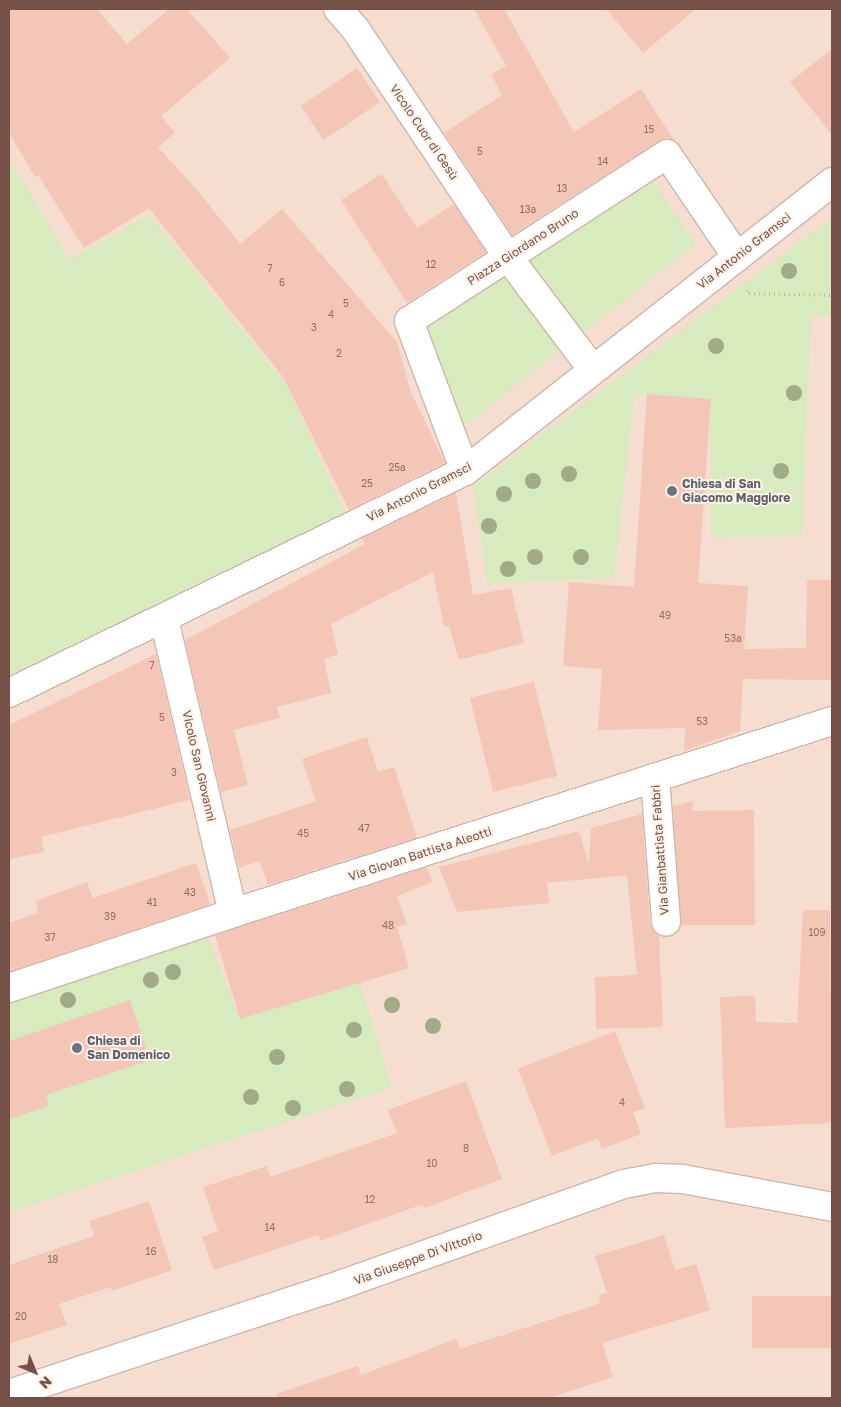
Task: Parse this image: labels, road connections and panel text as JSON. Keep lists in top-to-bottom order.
{
  "streets": {
    "street": [
      "Vicolo Cuor di Gesù",
      "Piazza Giordano Bruno",
      "Via Antonio Gramsci",
      "Vicolo San Giovanni",
      "Via Gianbattista Fabbri",
      "Via Giovan Battista Aleotti",
      "Via Giuseppe Di Vittorio"
    ]
  },
  "crossings": [
    ["Vicolo Cuor di Gesù", "Piazza Giordano Bruno"],
    ["Vicolo Cuor di Gesù", "Via Antonio Gramsci"],
    ["Piazza Giordano Bruno", "Via Antonio Gramsci"],
    ["Via Antonio Gramsci", "Vicolo San Giovanni"],
    ["Vicolo San Giovanni", "Via Giovan Battista Aleotti"],
    ["Via Gianbattista Fabbri", "Via Giovan Battista Aleotti"]
  ],
  "places": ["Chiesa di San Giacomo Maggiore", "Chiesa di San Domenico"],
  "house_numbers": [
    "15",
    "5",
    "14",
    "13",
    "13a",
    "12",
    "7",
    "6",
    "5",
    "4",
    "3",
    "2",
    "25a",
    "25",
    "49",
    "53a",
    "7",
    "5",
    "53",
    "3",
    "47",
    "45",
    "43",
    "41",
    "39",
    "48",
    "109",
    "37",
    "4",
    "8",
    "10",
    "12",
    "14",
    "16",
    "18",
    "20"
  ],
  "north": "bottom right"
}
